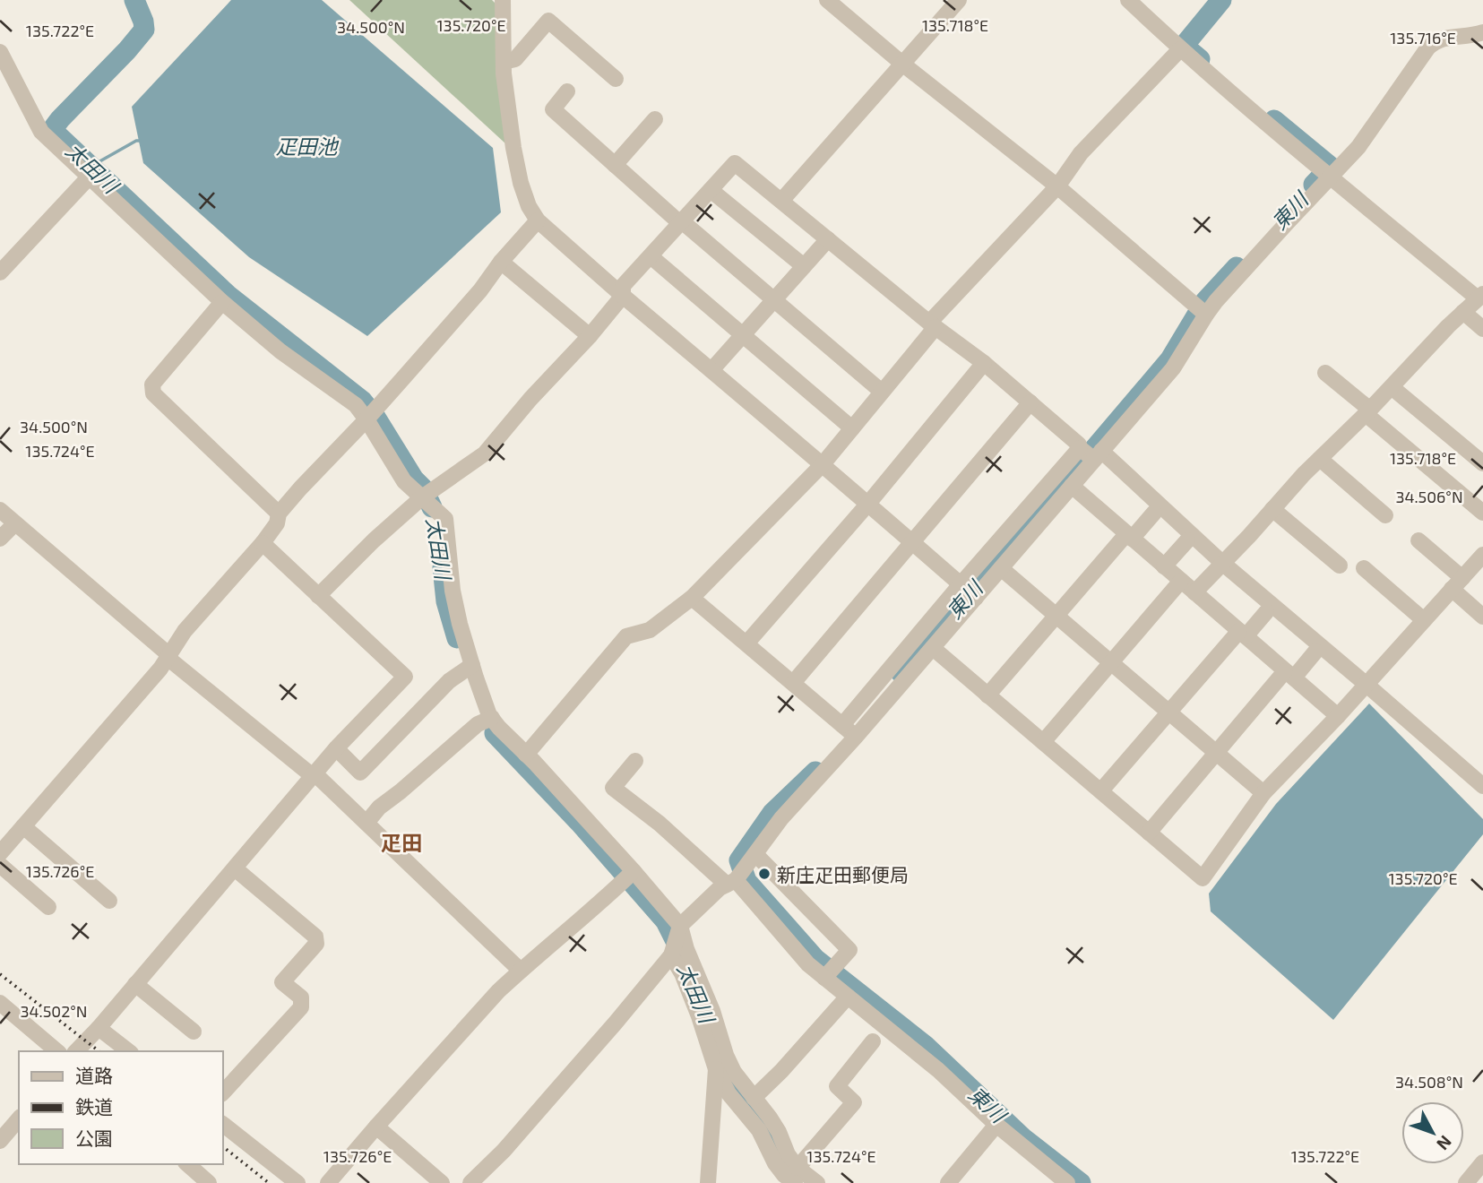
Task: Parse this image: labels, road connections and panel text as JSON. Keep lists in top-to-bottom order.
{
  "districts": ["疋田"],
  "water": ["疋田池", "太田川", "東川"],
  "places": ["新庄疋田郵便局"],
  "legend": ["道路", "鉄道", "公園"],
  "north": "bottom right",
  "coordinates": [
    "135.720°E",
    "135.718°E",
    "34.500°N",
    "135.722°E",
    "135.716°E",
    "135.724°E",
    "34.506°N",
    "135.726°E",
    "34.502°N",
    "34.508°N"
  ]
}
